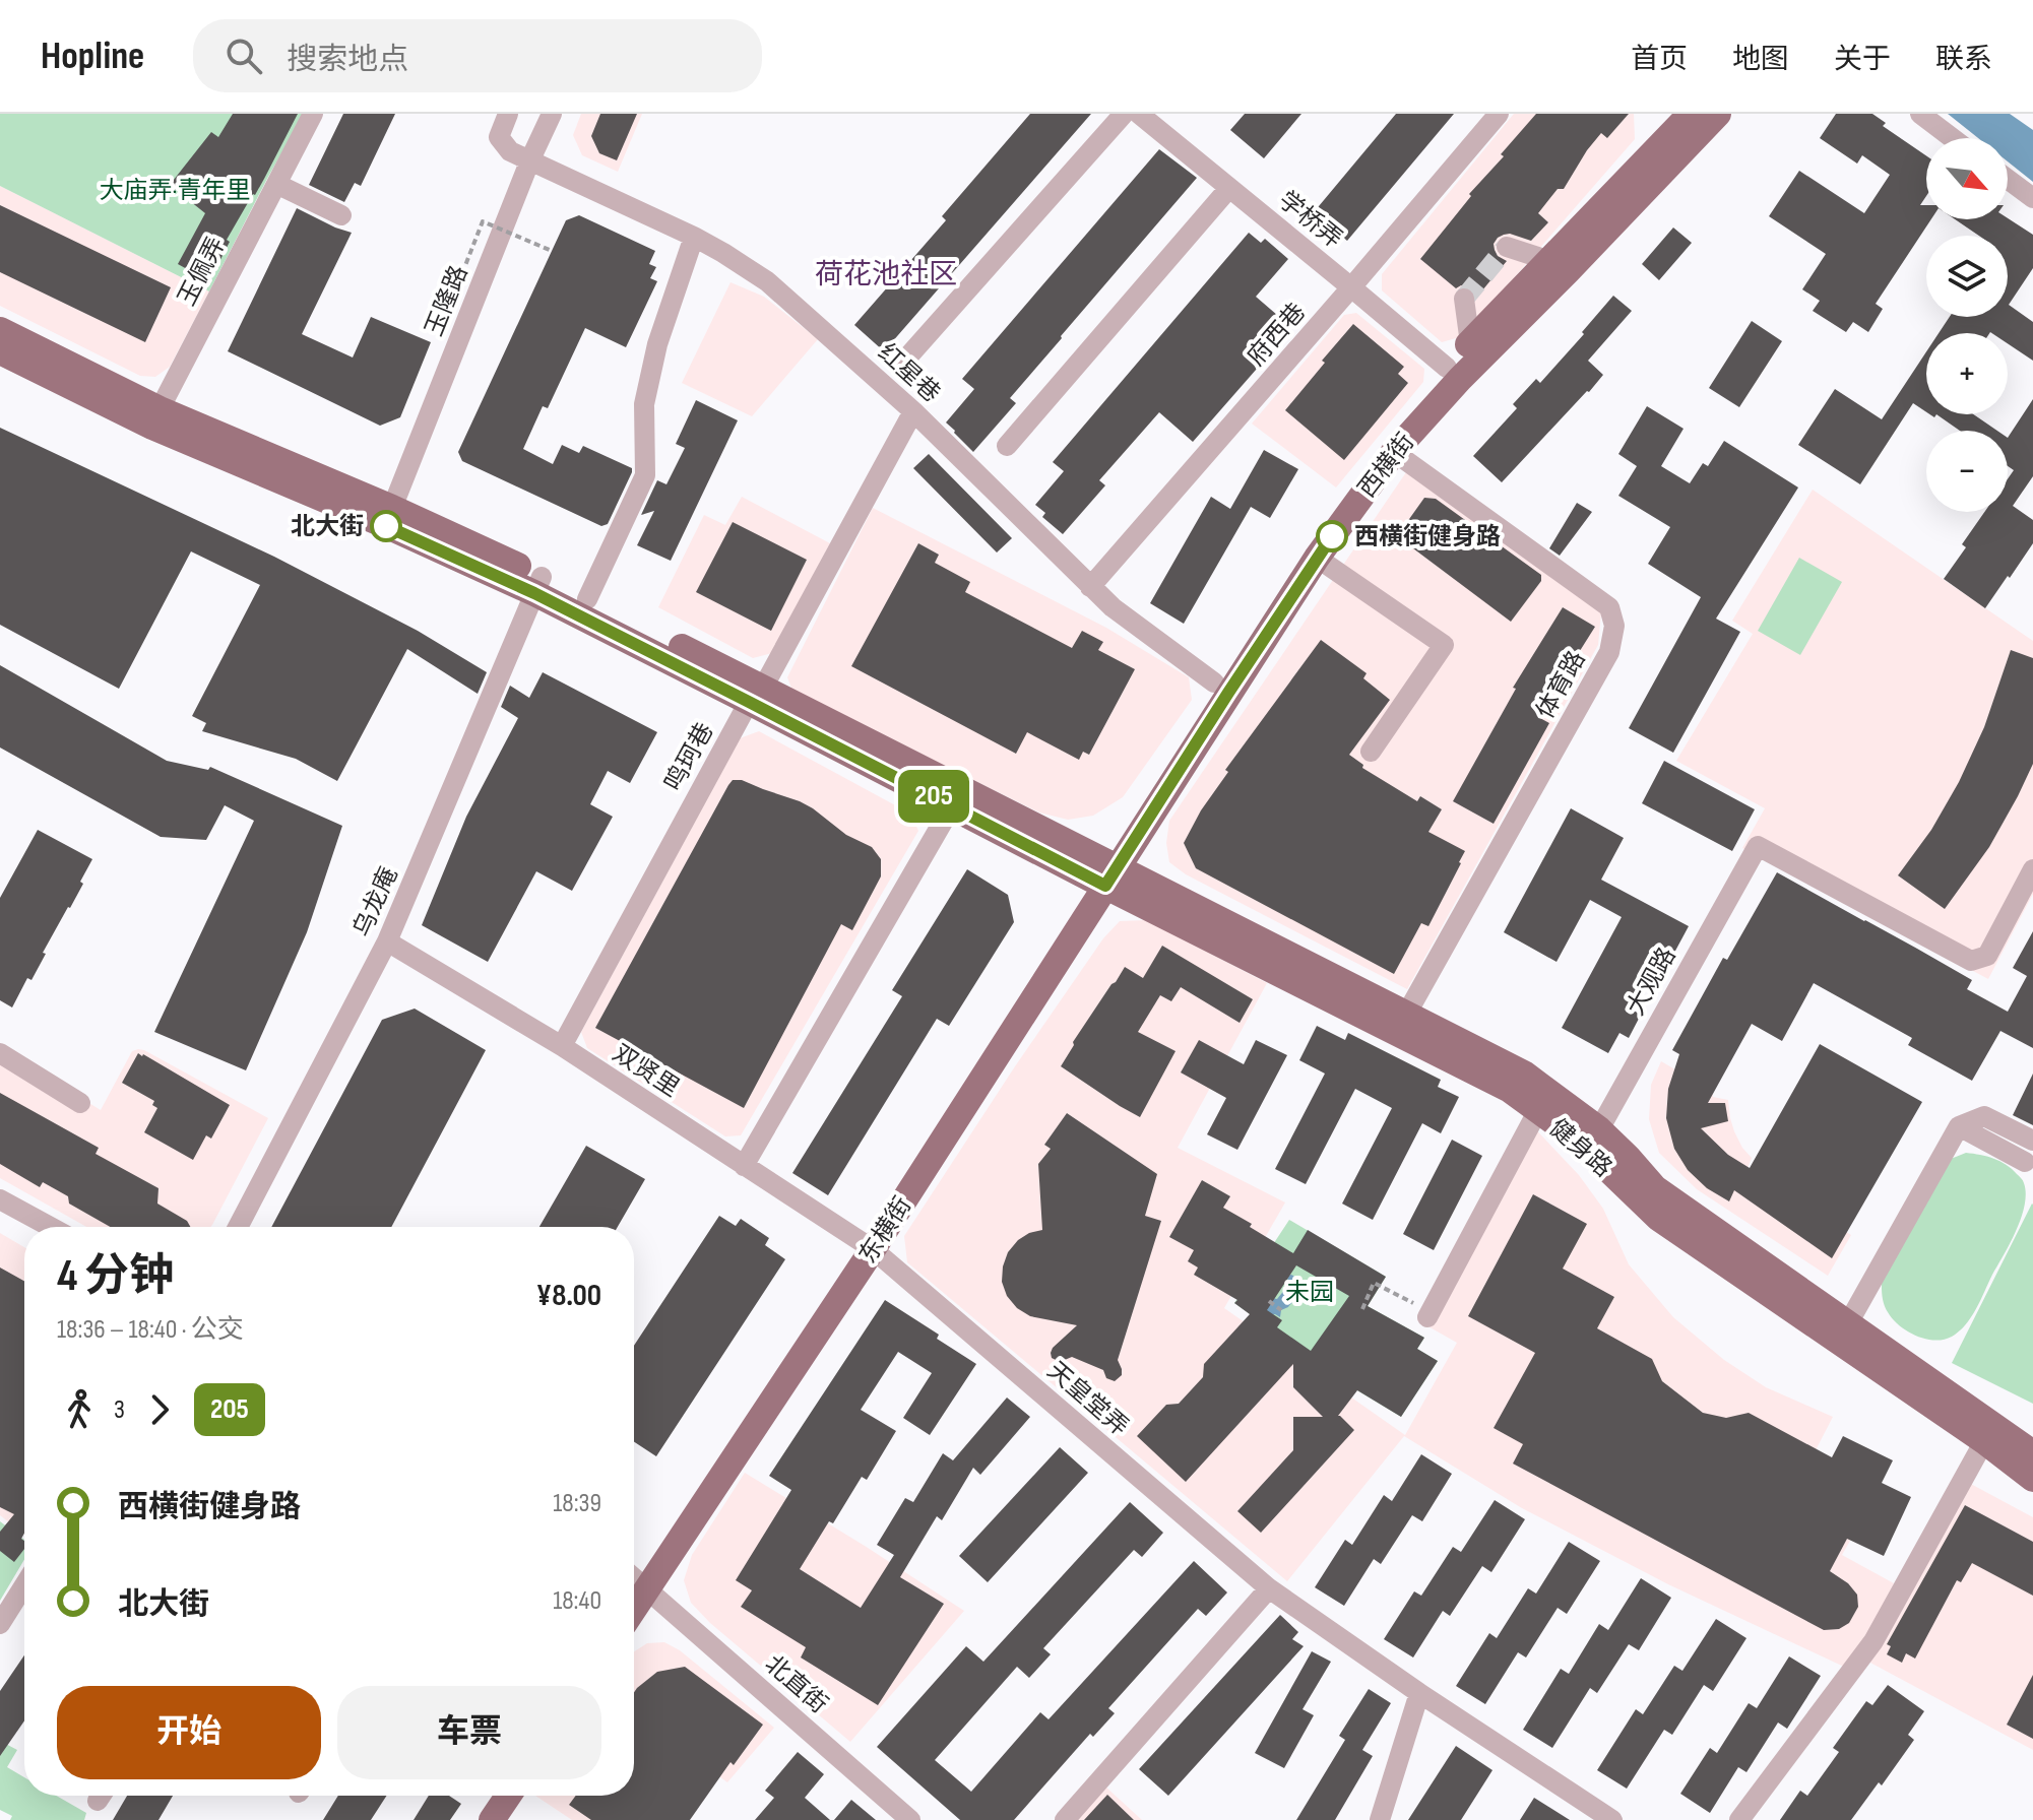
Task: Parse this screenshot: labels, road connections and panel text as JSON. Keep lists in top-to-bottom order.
{
  "streets": {
    "main road": ["西横街", "健身路", "东横街"],
    "street": [
      "学桥弄",
      "玉佩弄",
      "玉隆路",
      "府西巷",
      "红星巷",
      "体育路",
      "鸣珂巷",
      "乌龙庵",
      "大观路",
      "双贤里",
      "天皇堂弄",
      "北直街"
    ]
  },
  "crossings": [
    ["学桥弄", "府西巷"],
    ["学桥弄", "西横街"],
    ["玉隆路", "红星巷"],
    ["府西巷", "红星巷"],
    ["红星巷", "西横街"],
    ["红星巷", "鸣珂巷"],
    ["西横街", "体育路"],
    ["西横街", "健身路"],
    ["西横街", "东横街"],
    ["体育路", "健身路"],
    ["鸣珂巷", "双贤里"],
    ["乌龙庵", "双贤里"],
    ["大观路", "健身路"],
    ["双贤里", "东横街"],
    ["双贤里", "天皇堂弄"],
    ["健身路", "东横街"],
    ["东横街", "天皇堂弄"]
  ],
  "districts": ["荷花池社区"],
  "parks": ["大庙弄·青年里", "未园"],
  "places": ["北大街", "西横街健身路"],
  "lines": ["bus line 205"],
  "north": "bottom right",
  "page": {
    "header": "Hopline",
    "search": "搜索地点",
    "nav": [
      "首页",
      "地图",
      "关于",
      "联系"
    ],
    "on_map": "205",
    "map_buttons": ["+", "−"],
    "heading": ["4 分钟", "18:36 – 18:40 · 公交", "¥8.00"],
    "legs": ["3", "205"],
    "list": [
      {
        "name": "西横街健身路",
        "value": "18:39"
      },
      {
        "name": "北大街",
        "value": "18:40"
      }
    ],
    "buttons": ["开始", "车票"]
  }
}
